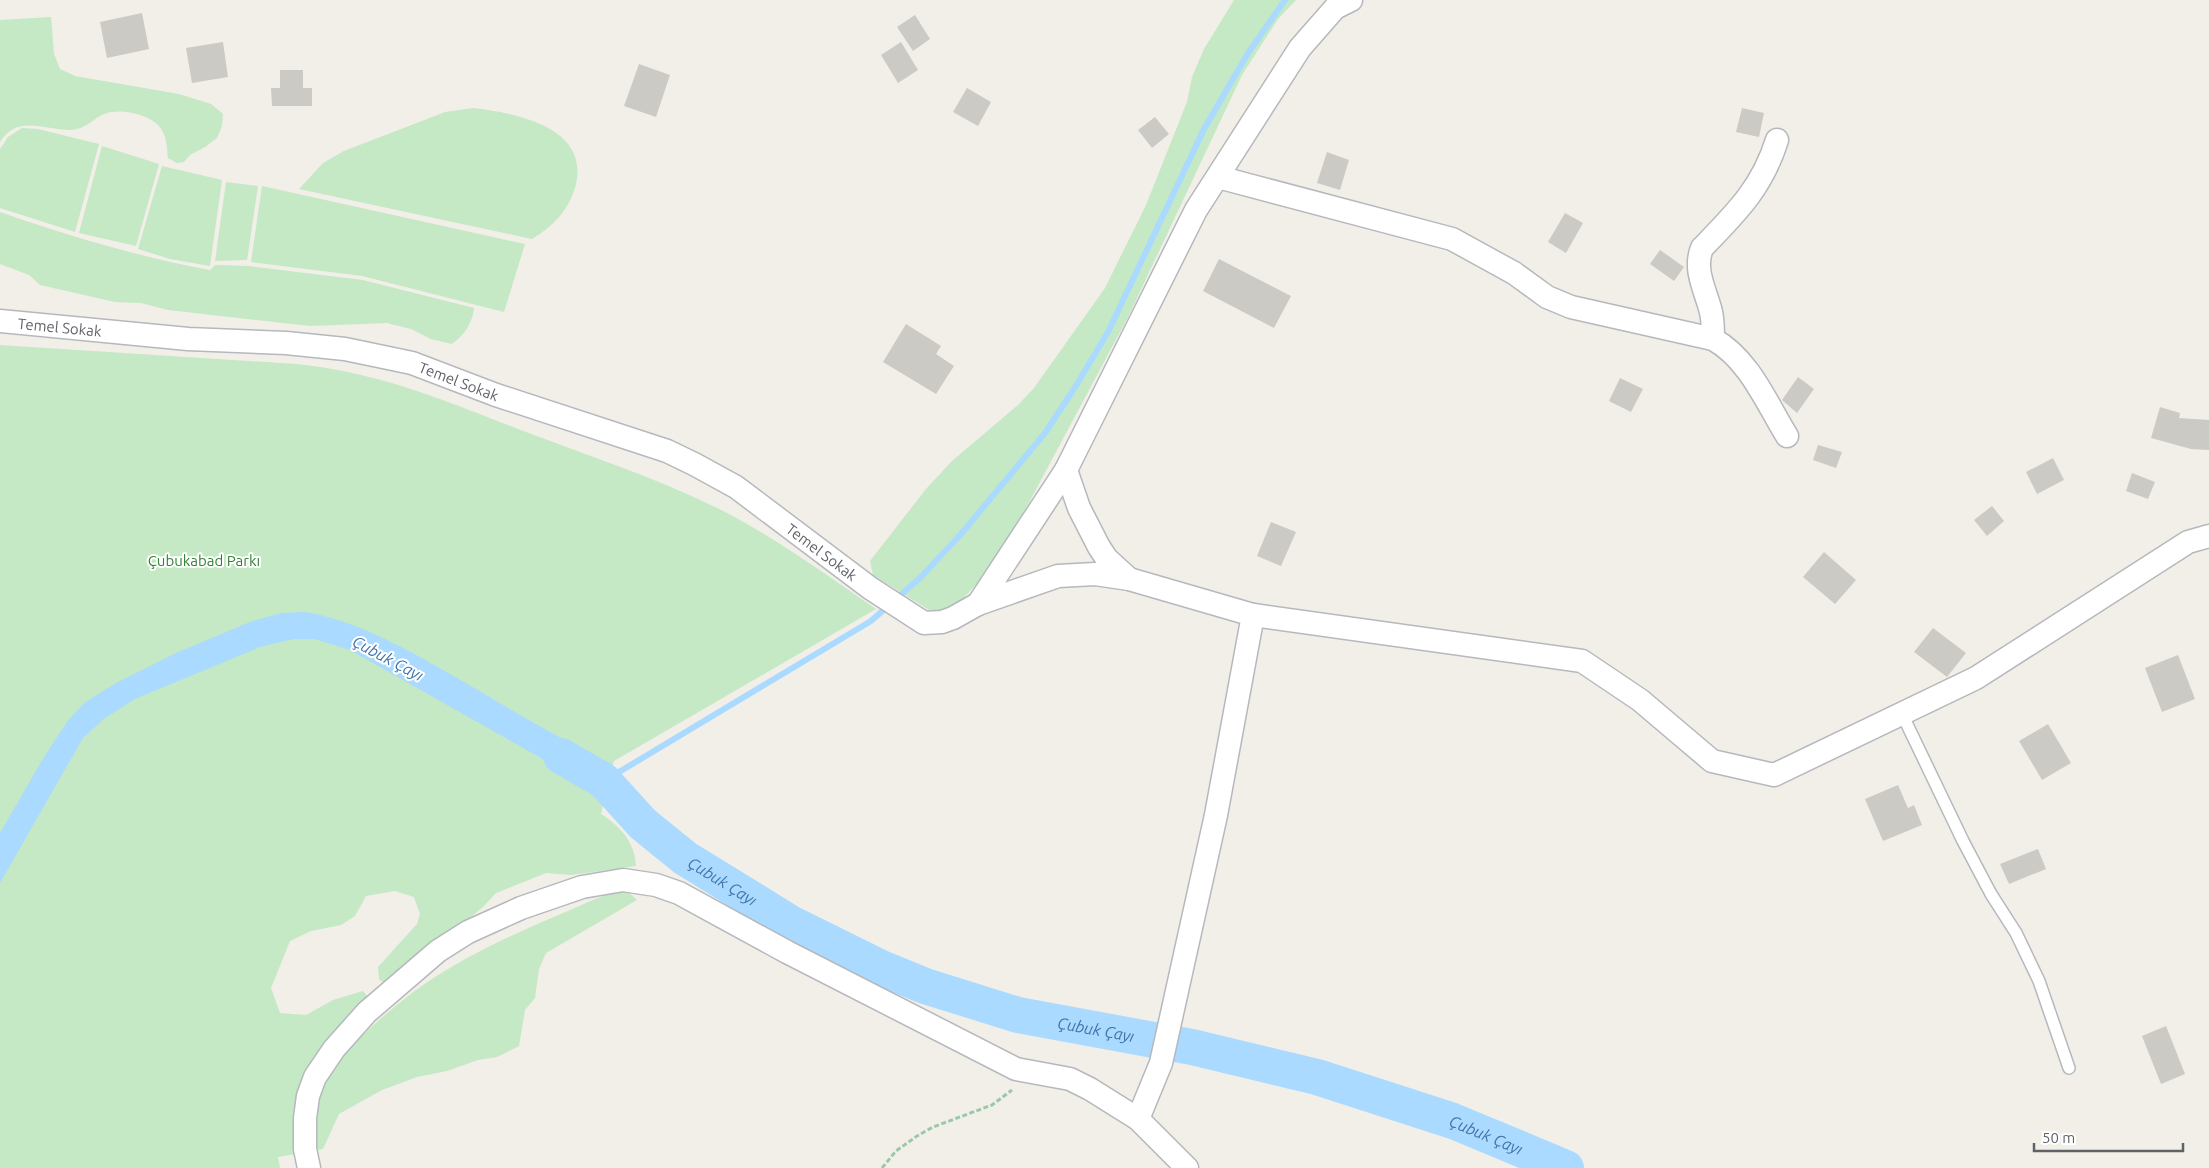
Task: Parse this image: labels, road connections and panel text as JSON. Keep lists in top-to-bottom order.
{
  "streets": {
    "street": ["Temel Sokak"]
  },
  "water": ["Çubuk Çayı"],
  "parks": ["Çubukabad Parkı"],
  "scale_bar": "50 m"
}
